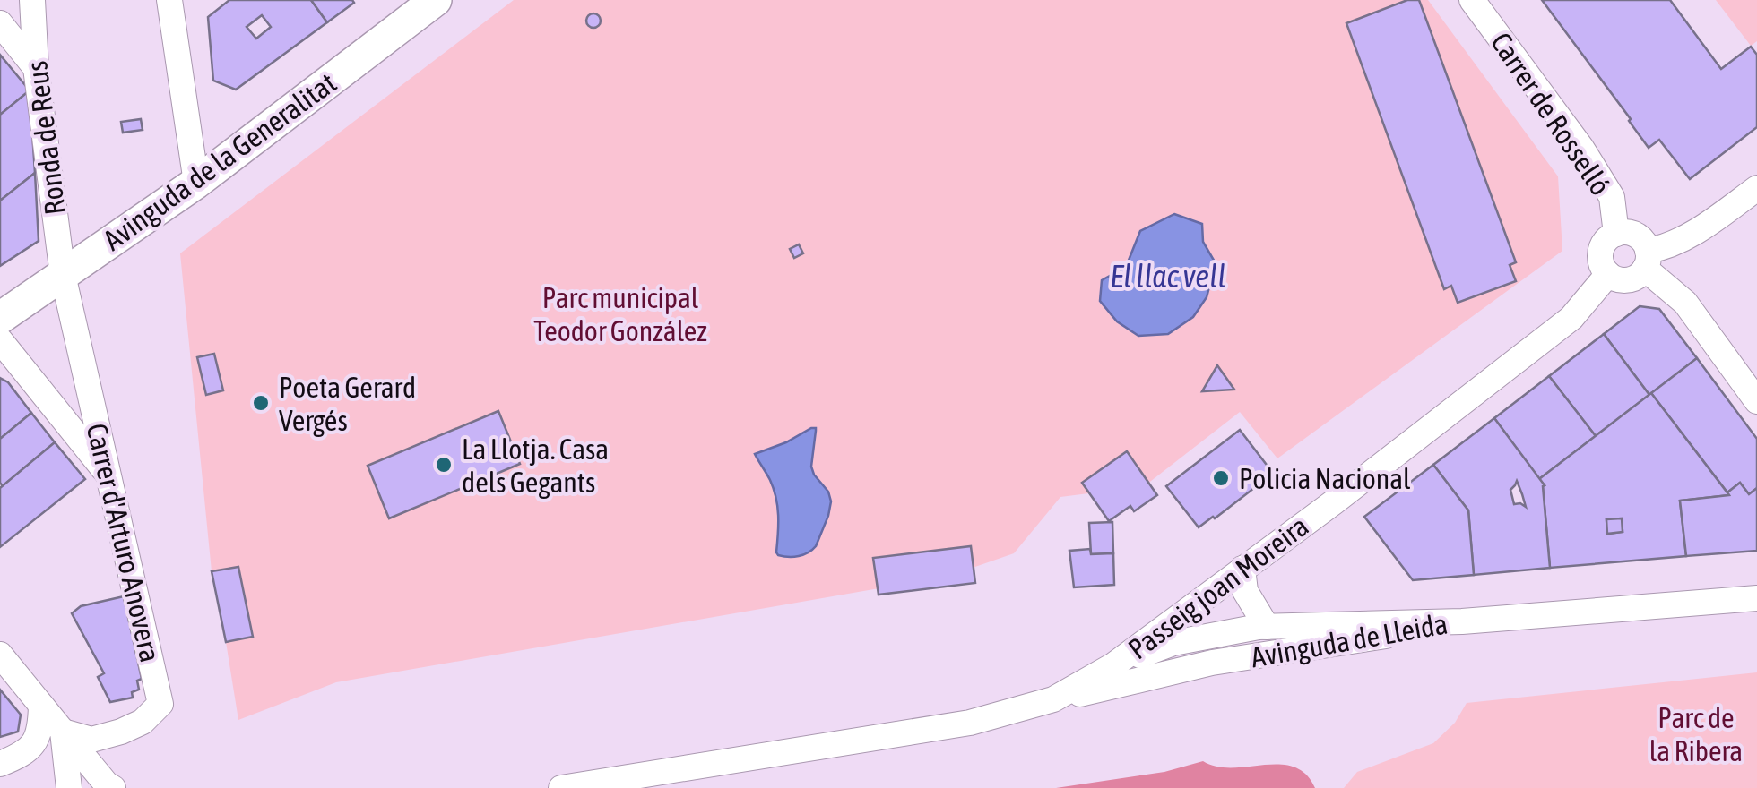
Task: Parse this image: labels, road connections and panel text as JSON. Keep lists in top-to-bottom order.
{
  "streets": {
    "street": [
      "Carrer de Rosselló",
      "Ronda de Reus",
      "Avinguda de la Generalitat",
      "Carrer d'Arturo Anovera",
      "Passeig joan Moreira",
      "Avinguda de Lleida"
    ]
  },
  "crossings": [
    ["Carrer de Rosselló", "Passeig joan Moreira"],
    ["Ronda de Reus", "Avinguda de la Generalitat"],
    ["Ronda de Reus", "Carrer d'Arturo Anovera"],
    ["Avinguda de la Generalitat", "Carrer d'Arturo Anovera"],
    ["Passeig joan Moreira", "Avinguda de Lleida"]
  ],
  "water": ["El llac vell"],
  "parks": ["Parc municipal Teodor González", "Parc de la Ribera"],
  "places": ["Poeta Gerard Vergés", "La Llotja. Casa dels Gegants", "Policia Nacional"]
}
